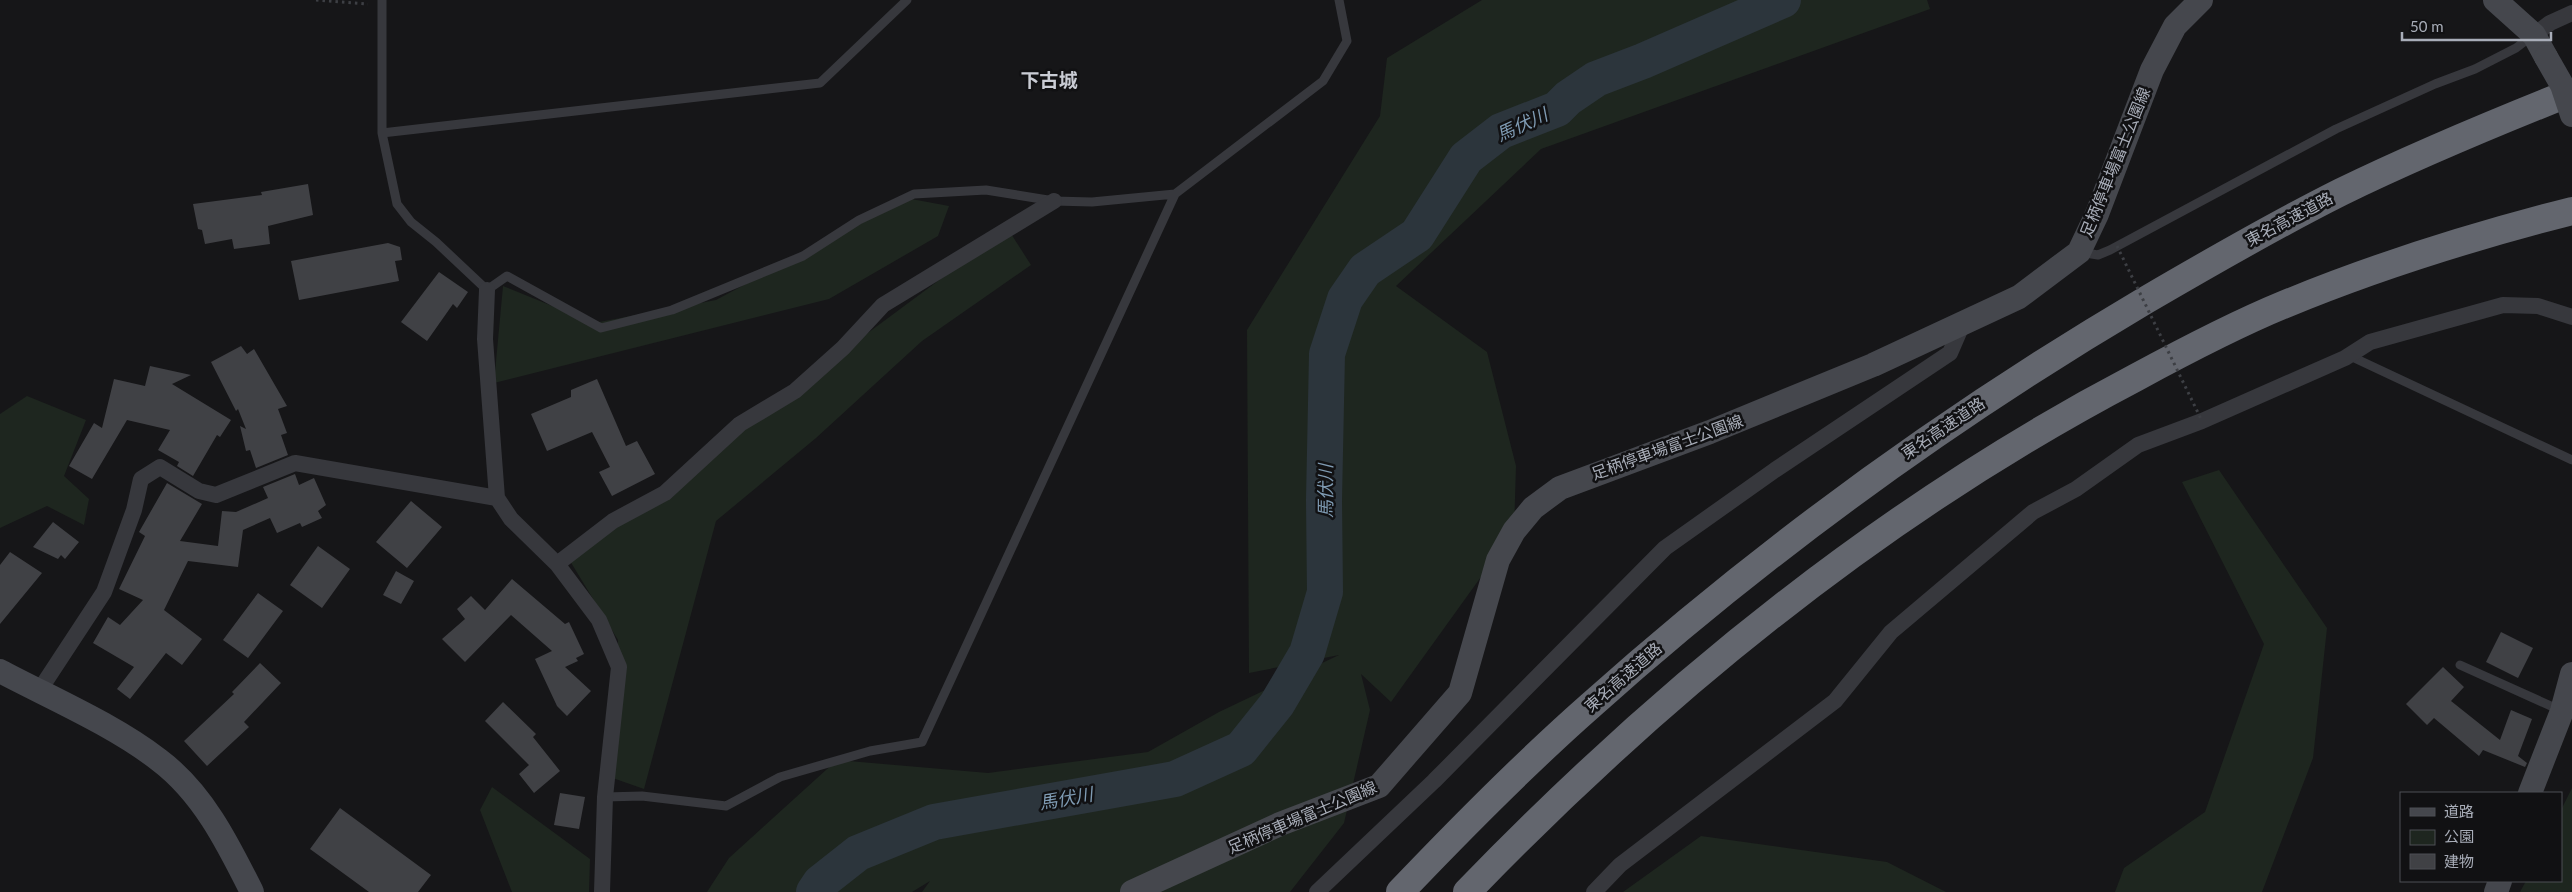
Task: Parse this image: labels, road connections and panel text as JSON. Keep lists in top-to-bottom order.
{
  "streets": {
    "highway": ["東名高速道路"],
    "main road": ["足柄停車場富士公園線"]
  },
  "districts": ["下古城"],
  "water": ["馬伏川"],
  "legend": ["道路", "公園", "建物"],
  "scale_bar": "50 m"
}
